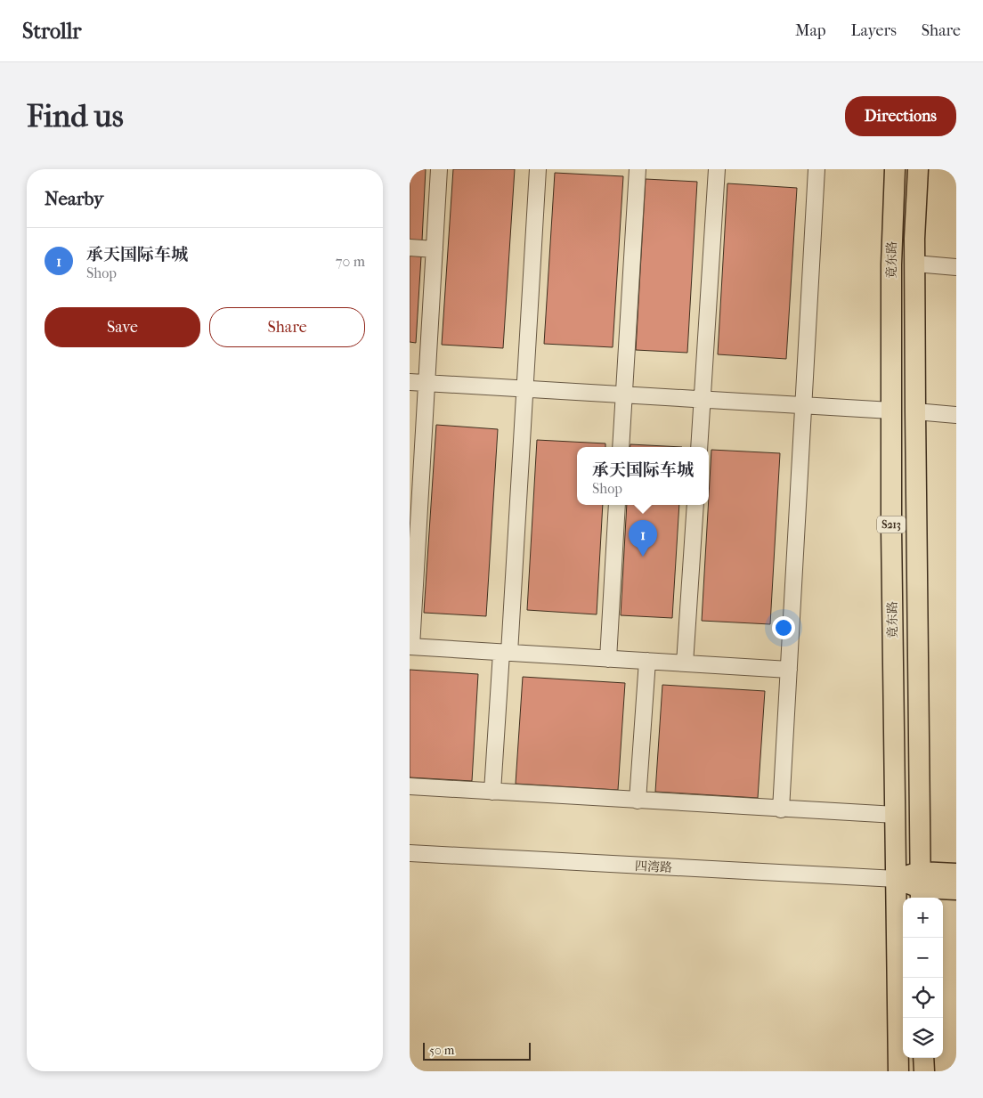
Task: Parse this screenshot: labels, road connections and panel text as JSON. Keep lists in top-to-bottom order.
{
  "streets": {
    "main road": ["竟东路", "S213"],
    "street": ["四湾路"]
  },
  "crossings": [
    ["竟东路", "四湾路"]
  ],
  "scale_bar": "50 m",
  "page": {
    "header": "Strollr",
    "nav": ["Map", "Layers", "Share"],
    "buttons": [
      "Directions",
      ["Save", "Share"]
    ],
    "title": "Find us",
    "heading": "Nearby",
    "list": [
      {
        "mark": "1",
        "name": "承天国际车城",
        "note": "Shop",
        "value": "70 m"
      }
    ],
    "popup": ["承天国际车城", "Shop"],
    "pins": "1",
    "map_buttons": ["+", "−"],
    "scale": "50 m"
  }
}
